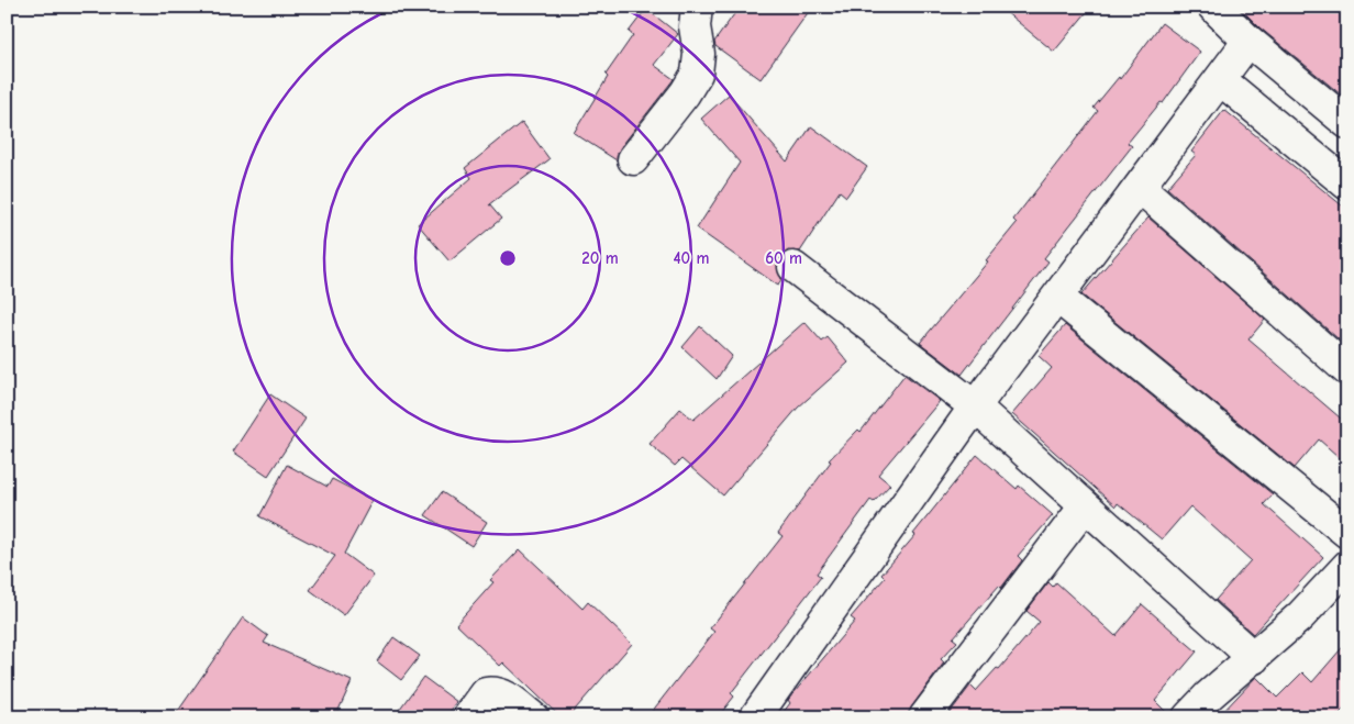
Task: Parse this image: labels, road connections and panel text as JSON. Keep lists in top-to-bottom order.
{
  "rings": ["20 m", "40 m", "60 m"]
}
